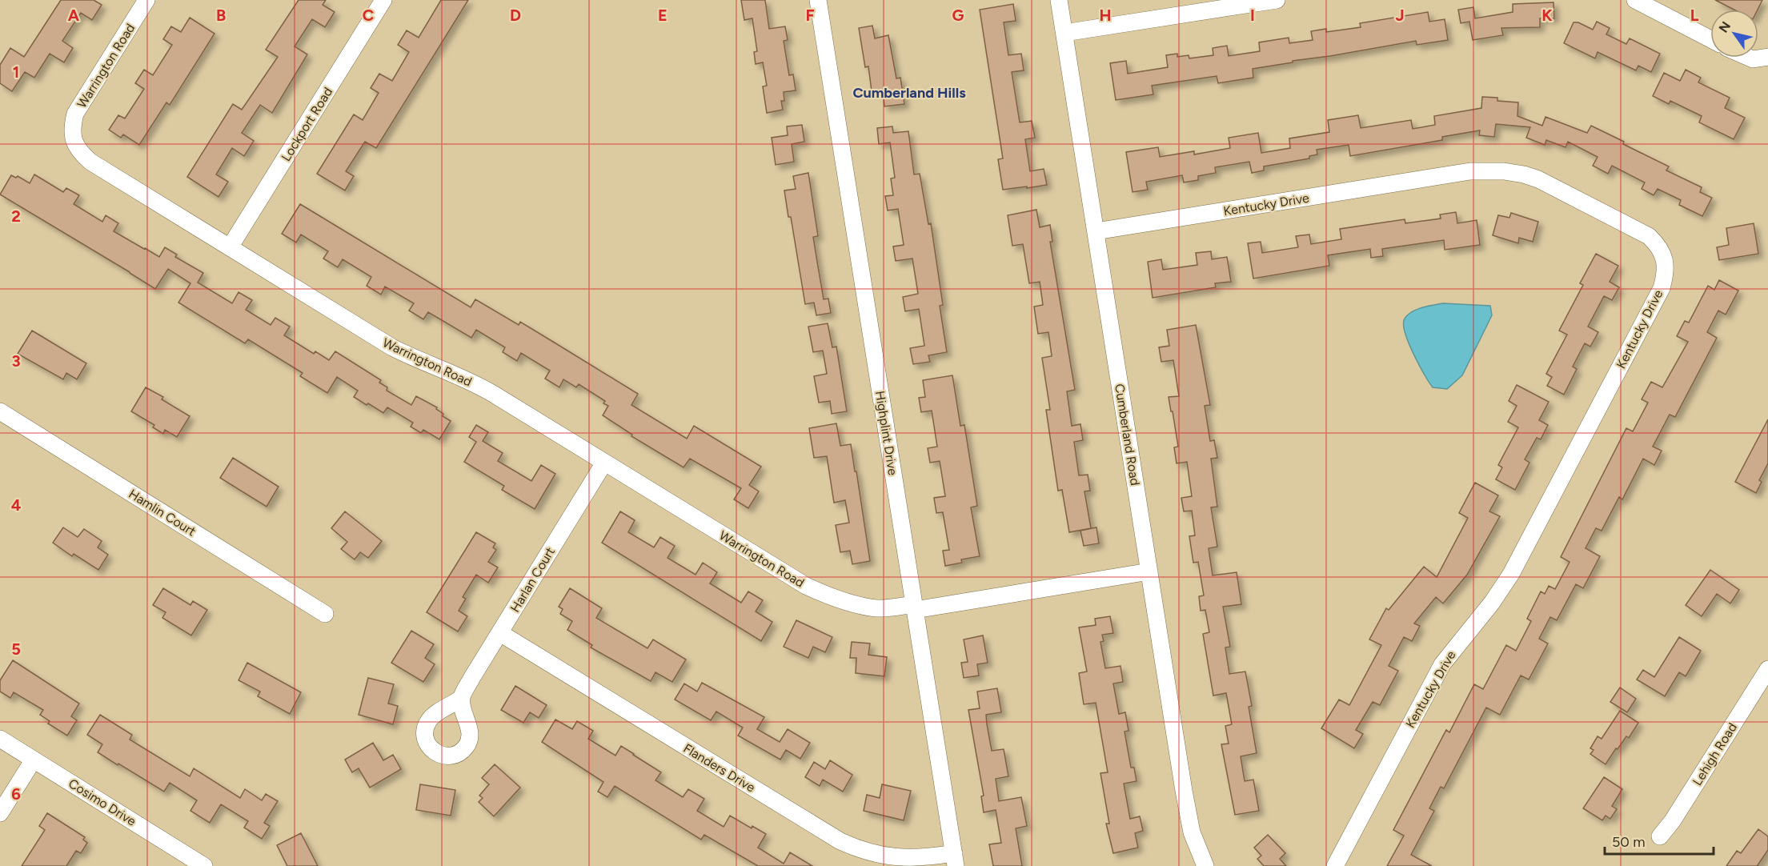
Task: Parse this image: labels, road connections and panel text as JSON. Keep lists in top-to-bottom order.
{
  "streets": {
    "street": [
      "Warrington Road",
      "Lockport Road",
      "Kentucky Drive",
      "Highplint Drive",
      "Cumberland Road",
      "Hamlin Court",
      "Harlan Court",
      "Lehigh Road",
      "Flanders Drive",
      "Cosimo Drive"
    ]
  },
  "crossings": [
    ["Warrington Road", "Lockport Road"],
    ["Warrington Road", "Highplint Drive"],
    ["Warrington Road", "Cumberland Road"],
    ["Warrington Road", "Harlan Court"],
    ["Kentucky Drive", "Cumberland Road"],
    ["Highplint Drive", "Flanders Drive"],
    ["Harlan Court", "Flanders Drive"]
  ],
  "districts": ["Cumberland Hills"],
  "scale_bar": "50 m",
  "north": "top left",
  "grid": {
    "columns": [
      "A",
      "B",
      "C",
      "D",
      "E",
      "F",
      "G",
      "H",
      "I",
      "J",
      "K",
      "L"
    ],
    "rows": [
      "1",
      "2",
      "3",
      "4",
      "5",
      "6"
    ]
  }
}
